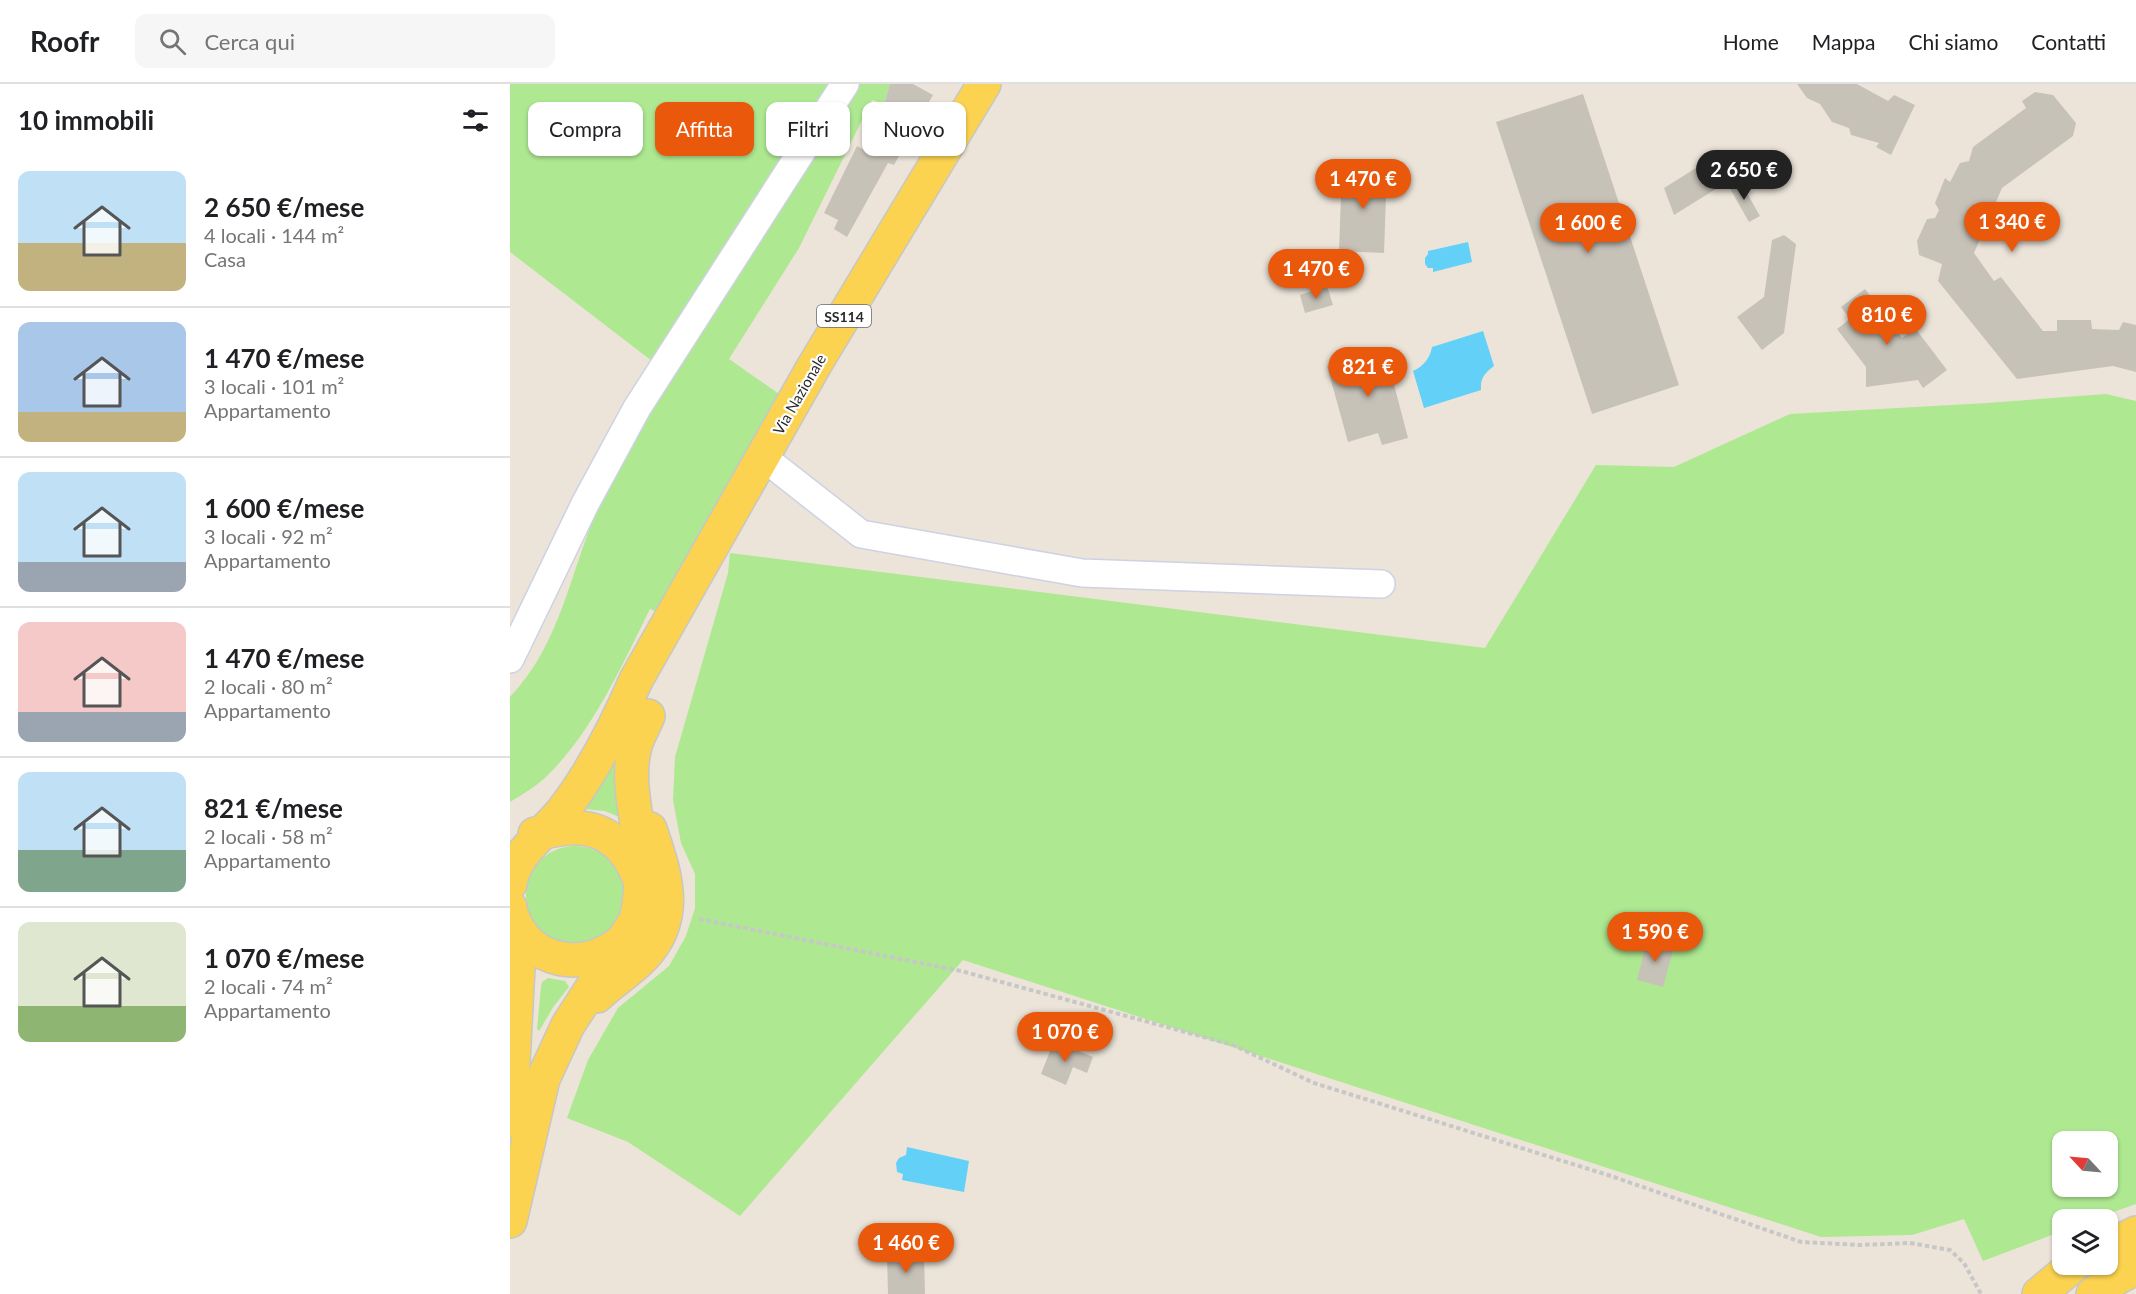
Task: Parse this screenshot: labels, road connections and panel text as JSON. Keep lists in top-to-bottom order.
{
  "streets": {
    "main road": ["SS114", "Via Nazionale"]
  },
  "north": "top left",
  "page": {
    "header": "Roofr",
    "search": "Cerca qui",
    "nav": [
      "Home",
      "Mappa",
      "Chi siamo",
      "Contatti"
    ],
    "heading": "10 immobili",
    "chip": [
      "Compra",
      "Affitta",
      "Filtri",
      "Nuovo"
    ],
    "price": [
      "2 650 €",
      "1 470 €",
      "1 340 €",
      "1 600 €",
      "1 470 €",
      "810 €",
      "821 €",
      "1 590 €",
      "1 070 €",
      "1 460 €"
    ],
    "list": [
      {
        "name": "2 650 €/mese",
        "note": "4 locali · 144 m² · Casa"
      },
      {
        "name": "1 470 €/mese",
        "note": "3 locali · 101 m² · Appartamento"
      },
      {
        "name": "1 600 €/mese",
        "note": "3 locali · 92 m² · Appartamento"
      },
      {
        "name": "1 470 €/mese",
        "note": "2 locali · 80 m² · Appartamento"
      },
      {
        "name": "821 €/mese",
        "note": "2 locali · 58 m² · Appartamento"
      },
      {
        "name": "1 070 €/mese",
        "note": "2 locali · 74 m² · Appartamento"
      }
    ]
  }
}
